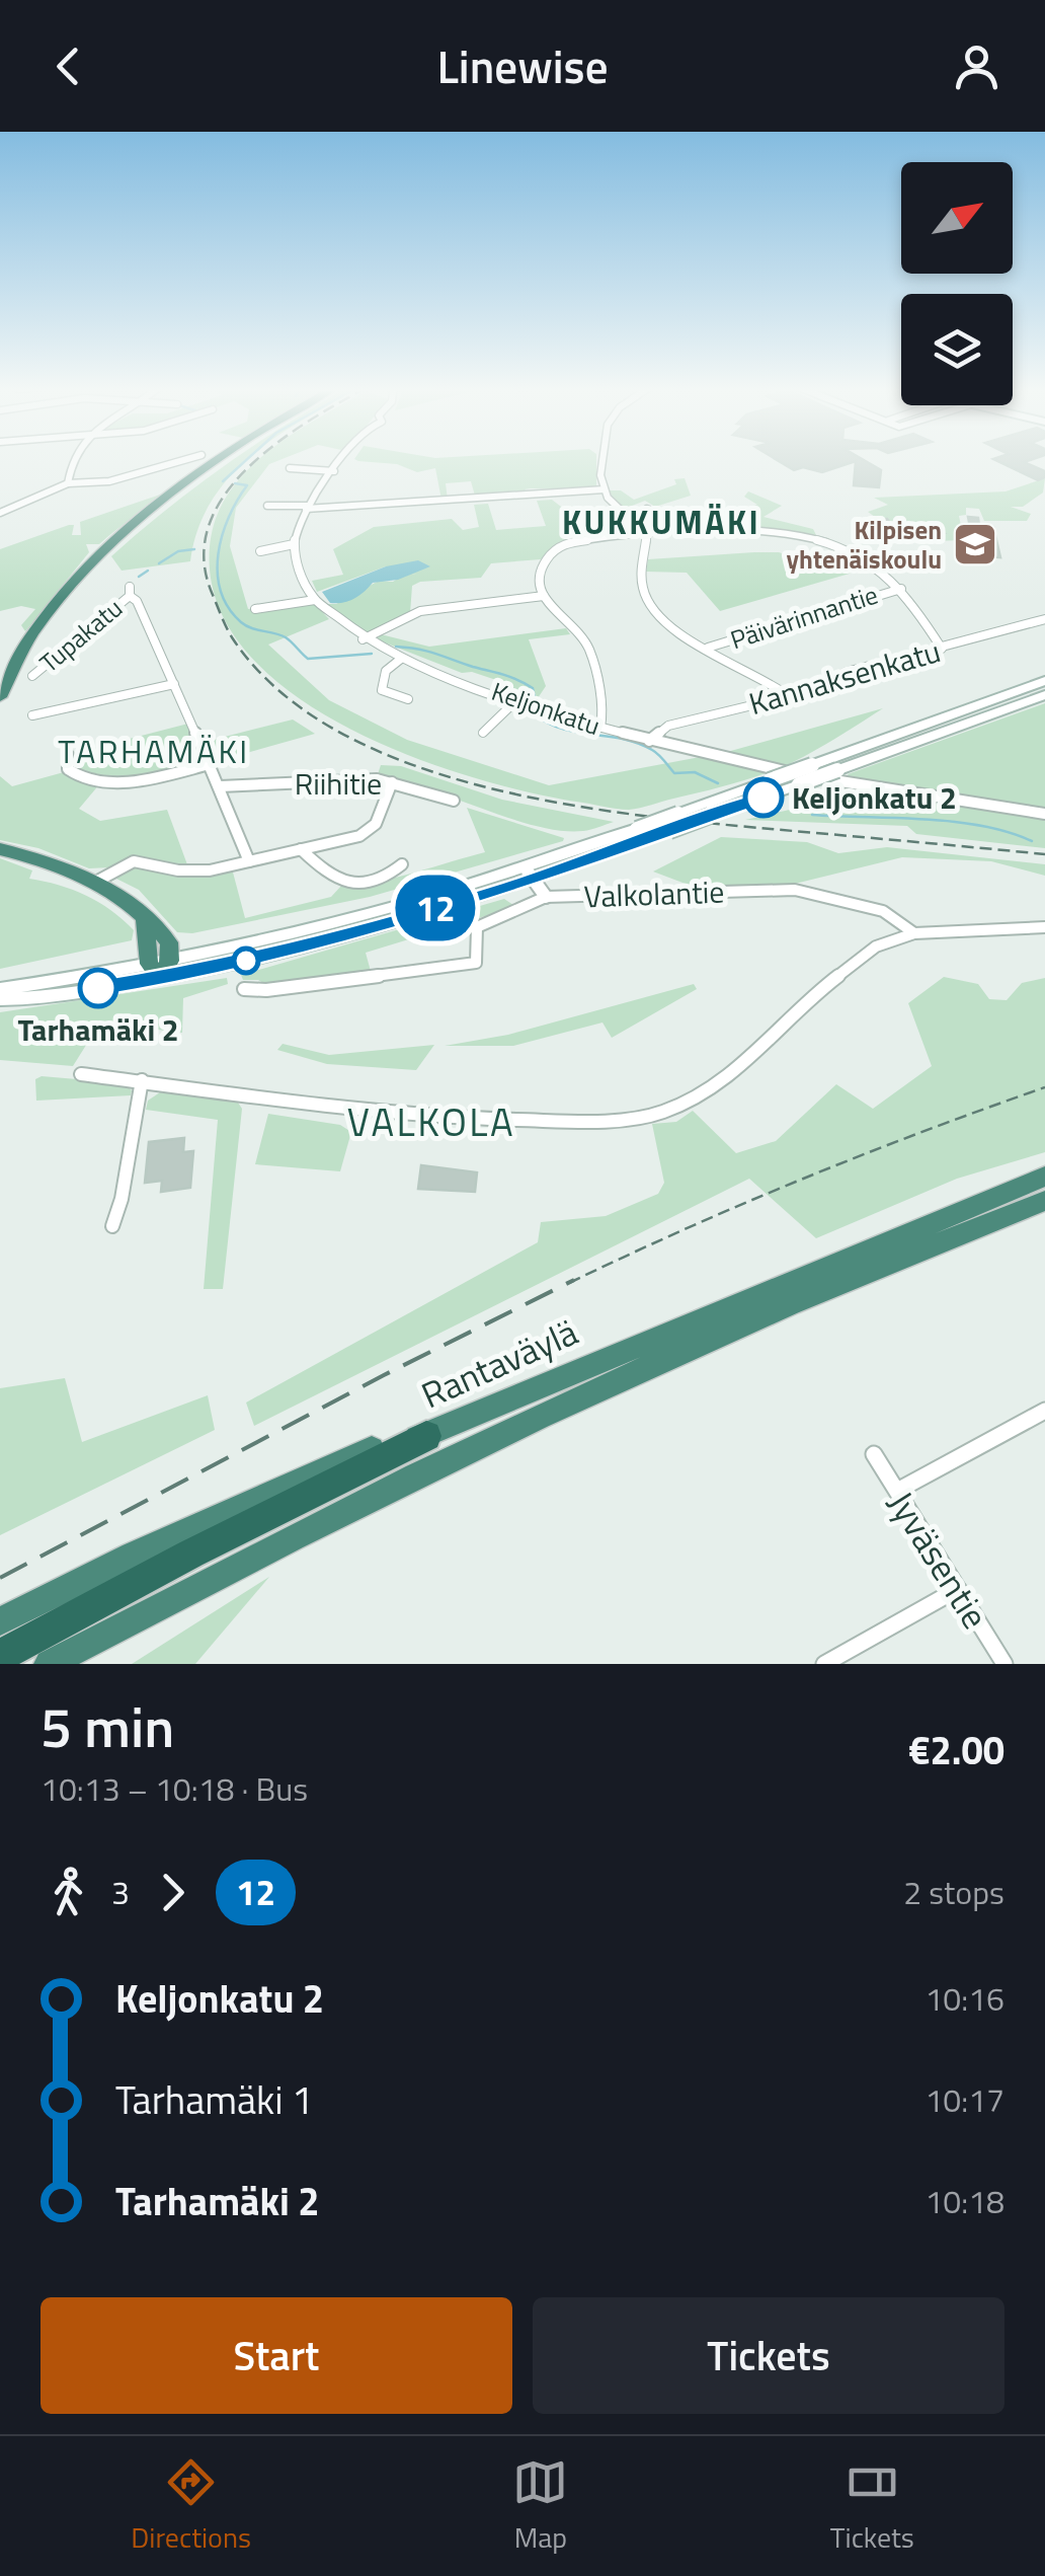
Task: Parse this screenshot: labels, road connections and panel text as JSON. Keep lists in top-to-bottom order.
{
  "streets": {
    "highway": ["Rantaväylä"],
    "street": [
      "Päivärinnantie",
      "Tupakatu",
      "Kannaksenkatu",
      "Keljonkatu",
      "Riihitie",
      "Valkolantie",
      "Jyväsentie"
    ]
  },
  "crossings": [
    ["Kannaksenkatu", "Keljonkatu"]
  ],
  "districts": ["KUKKUMÄKI", "TARHAMÄKI", "VALKOLA"],
  "places": {
    "school or university": ["Kilpisen yhtenäiskoulu"],
    "other": ["Keljonkatu 2", "Tarhamäki 2"]
  },
  "lines": ["bus line 12"],
  "north": "top right",
  "page": {
    "header": "Linewise",
    "on_map": "12",
    "heading": ["5 min", "10:13 – 10:18 · Bus", "€2.00"],
    "legs": ["3", "12", "2 stops"],
    "list": [
      {
        "name": "Keljonkatu 2",
        "value": "10:16"
      },
      {
        "name": "Tarhamäki 1",
        "value": "10:17"
      },
      {
        "name": "Tarhamäki 2",
        "value": "10:18"
      }
    ],
    "buttons": ["Start", "Tickets"],
    "tabs": ["Directions", "Map", "Tickets"]
  }
}
